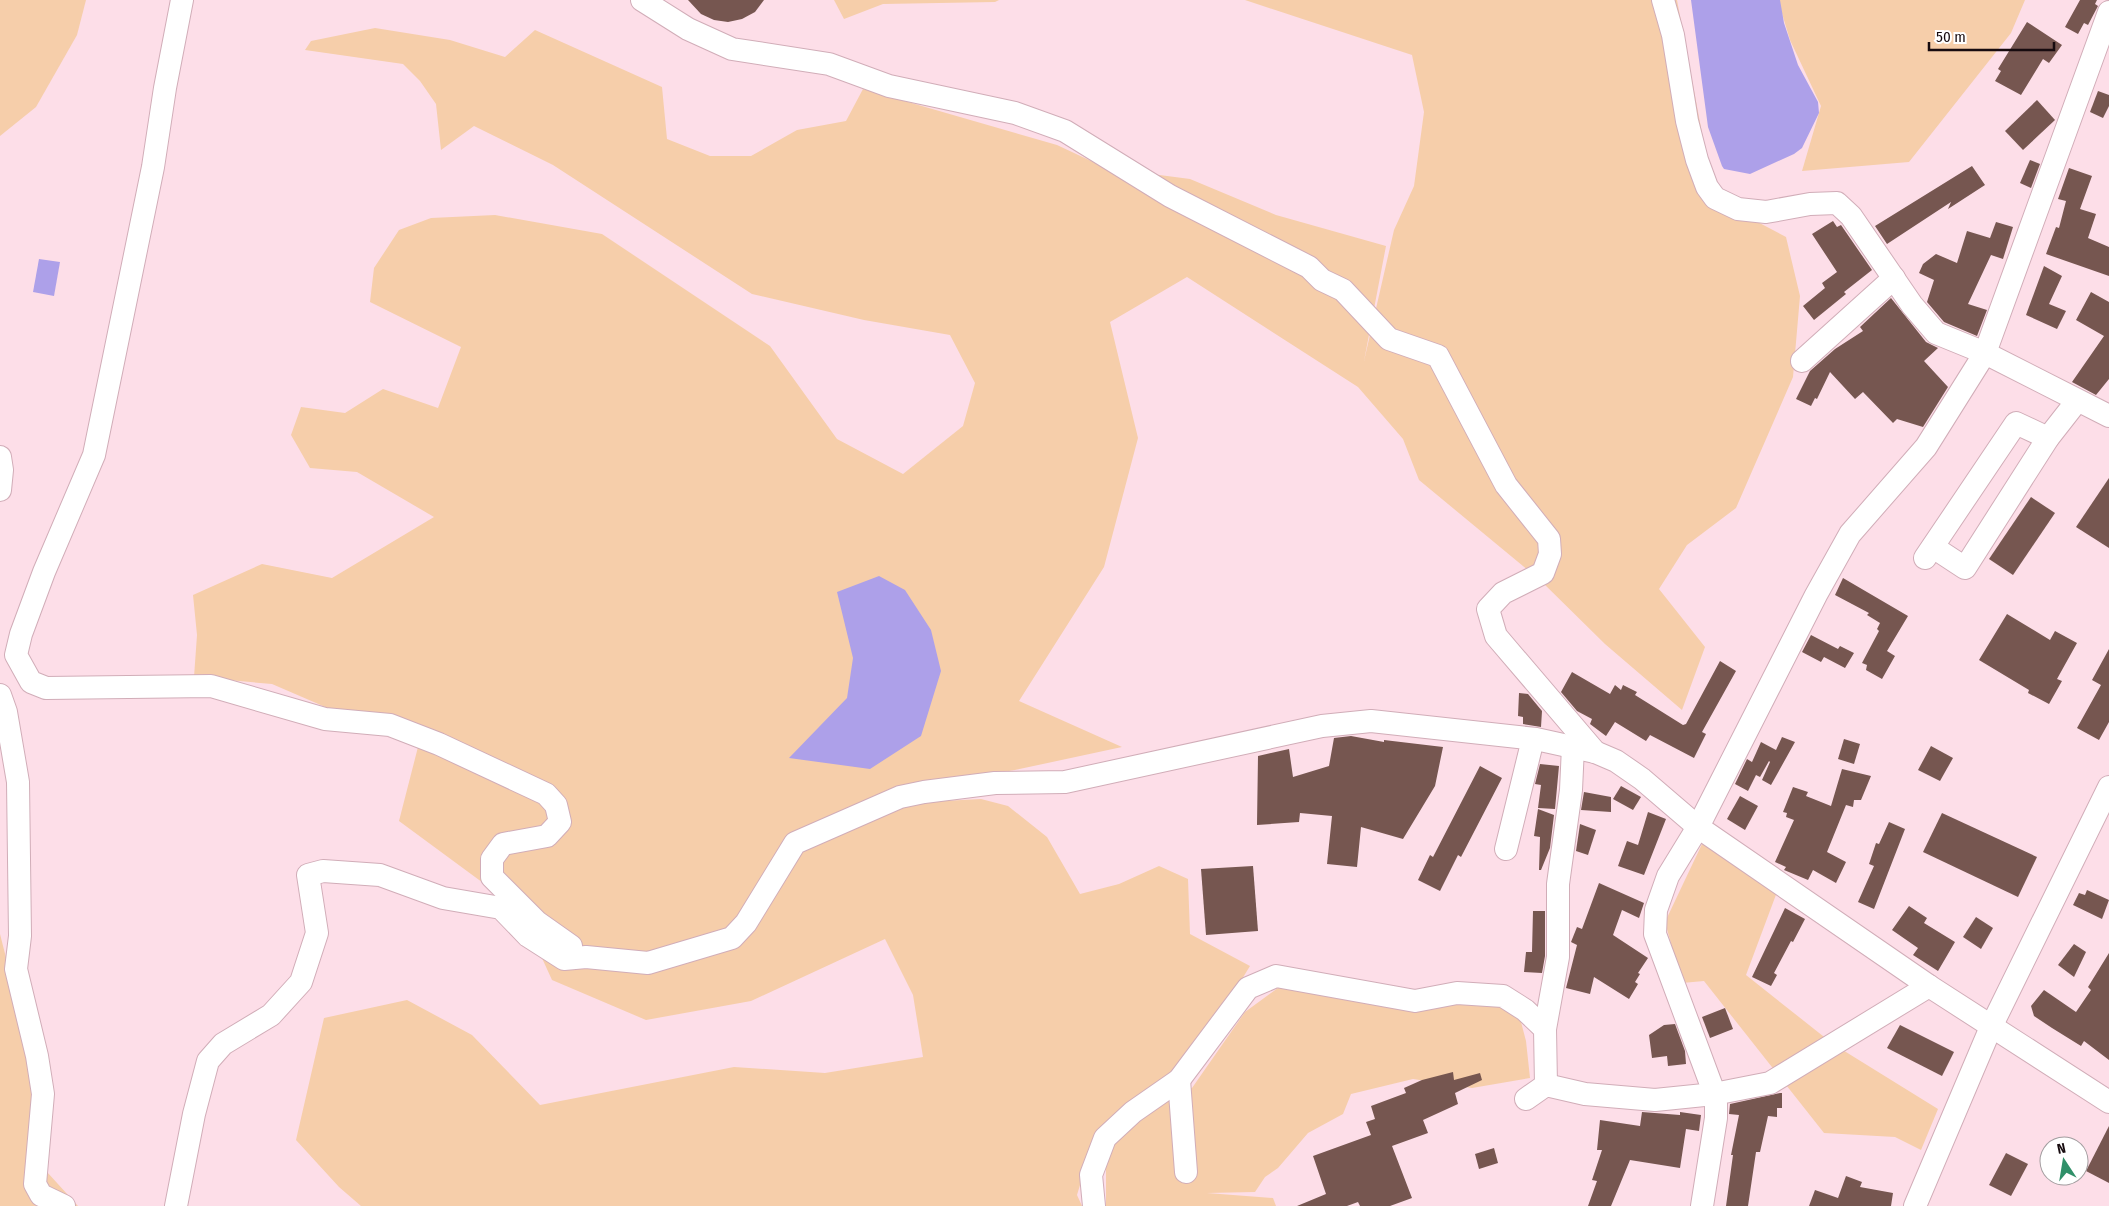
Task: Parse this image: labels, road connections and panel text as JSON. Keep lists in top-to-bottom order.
{
  "scale_bar": "50 m",
  "north": "top"
}
